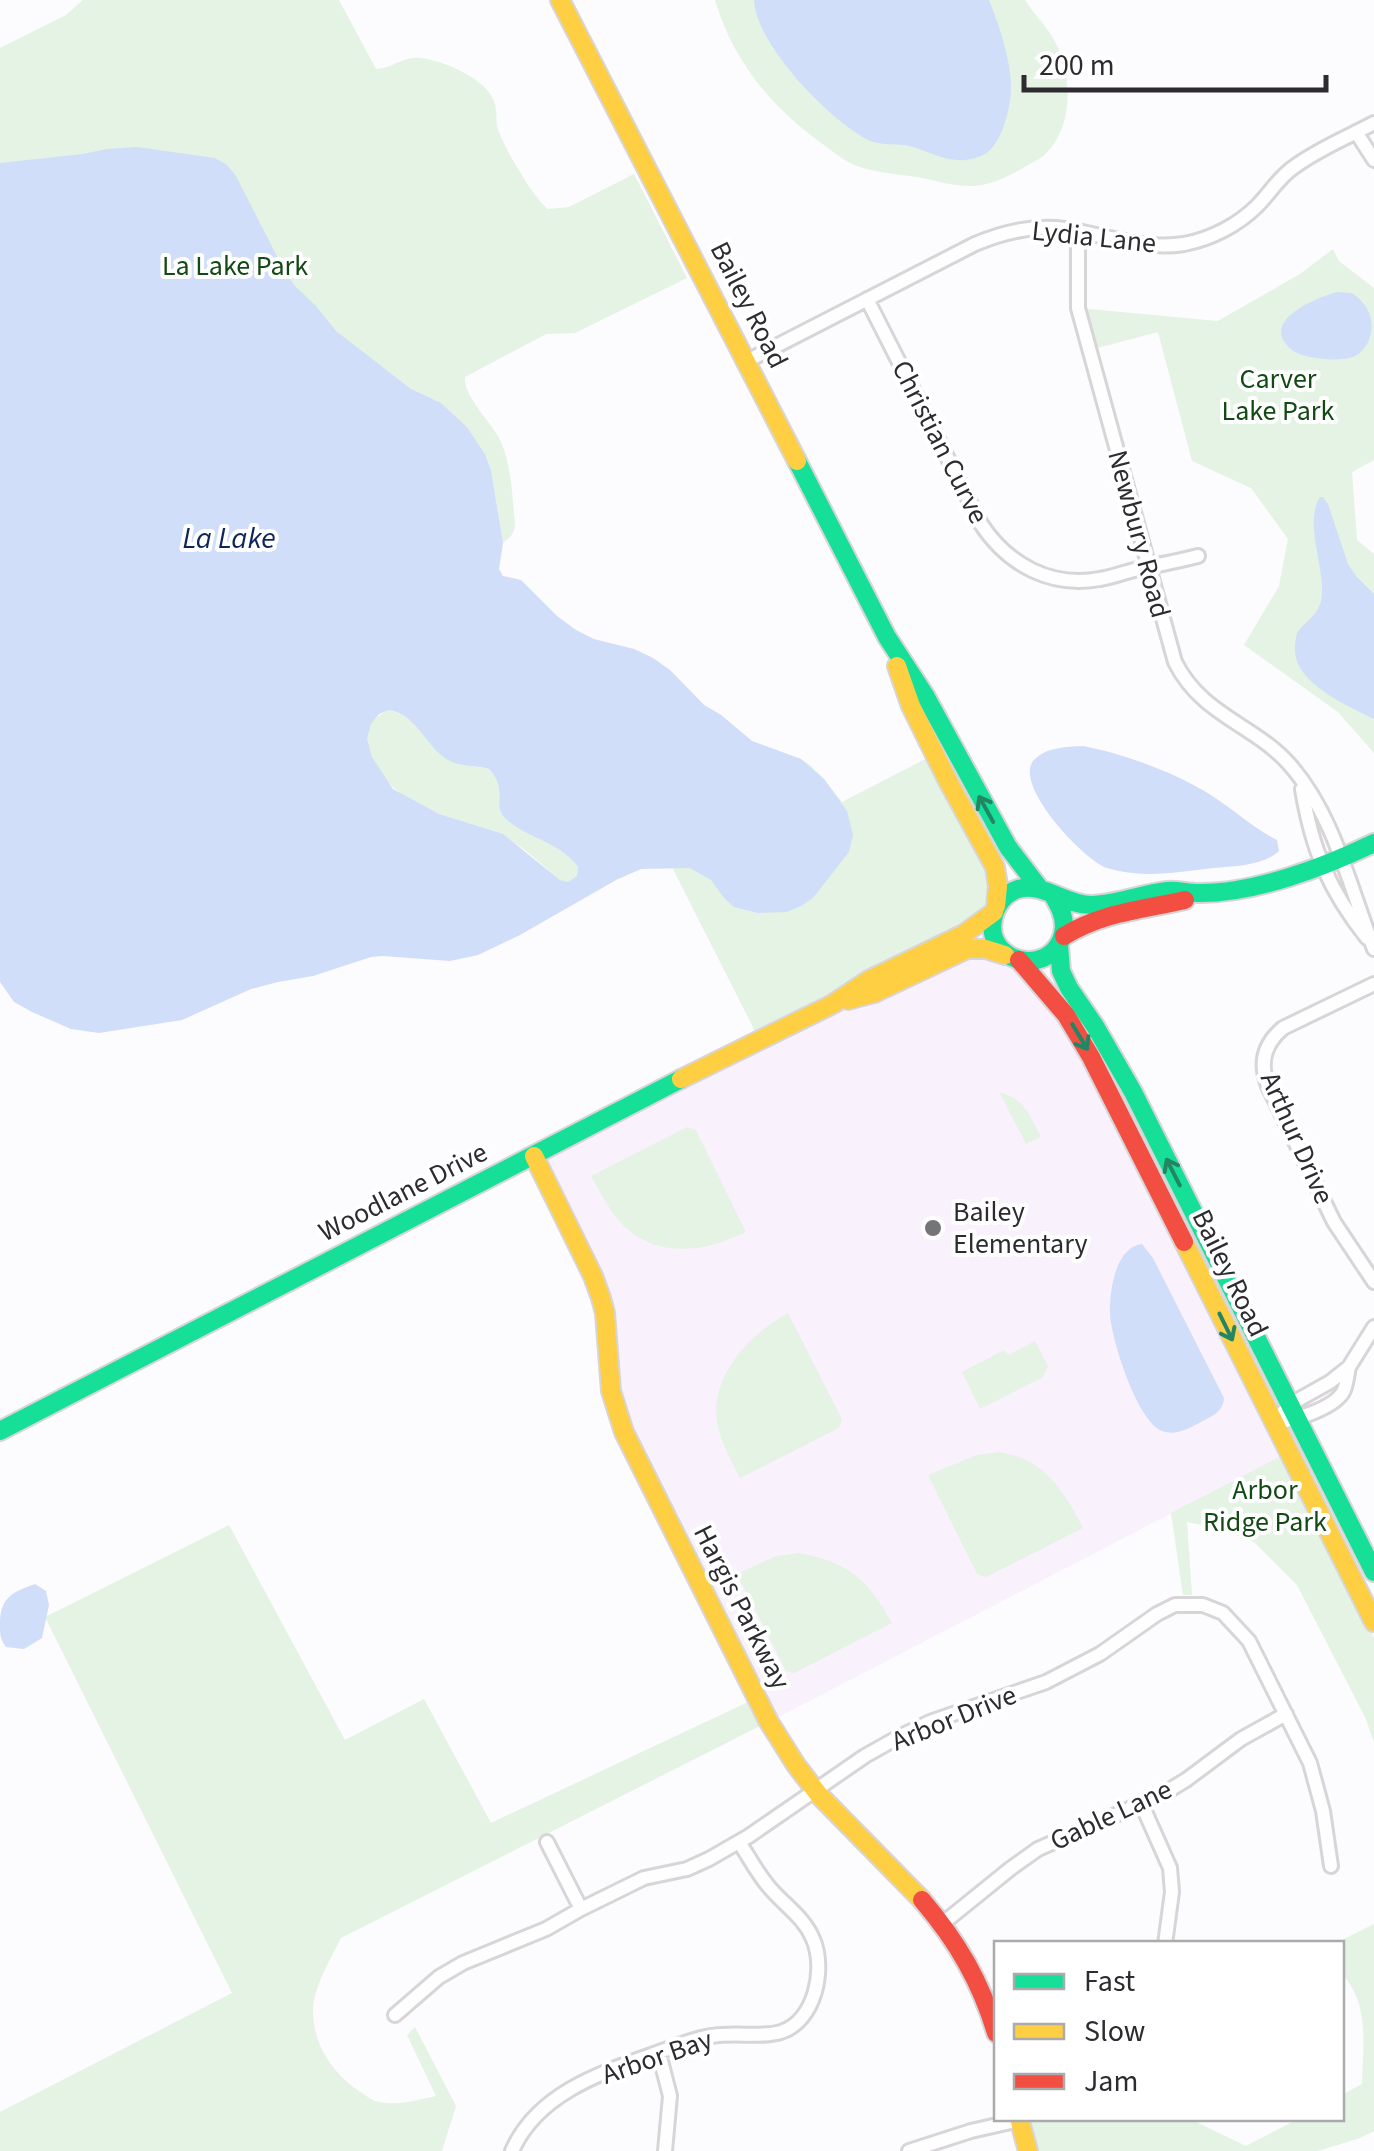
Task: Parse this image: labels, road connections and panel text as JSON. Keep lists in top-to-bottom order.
{
  "streets": {
    "main road": ["Bailey Road", "Woodlane Drive", "Hargis Parkway"],
    "street": [
      "Lydia Lane",
      "Christian Curve",
      "Newbury Road",
      "Arthur Drive",
      "Arbor Drive",
      "Gable Lane",
      "Arbor Bay"
    ]
  },
  "crossings": [
    ["Lydia Lane", "Bailey Road"],
    ["Lydia Lane", "Christian Curve"],
    ["Lydia Lane", "Newbury Road"],
    ["Bailey Road", "Woodlane Drive"],
    ["Christian Curve", "Newbury Road"],
    ["Woodlane Drive", "Hargis Parkway"],
    ["Hargis Parkway", "Arbor Drive"],
    ["Hargis Parkway", "Gable Lane"],
    ["Arbor Drive", "Gable Lane"],
    ["Arbor Drive", "Arbor Bay"]
  ],
  "water": ["La Lake"],
  "parks": ["La Lake Park", "Carver Lake Park", "Arbor Ridge Park"],
  "places": ["Bailey Elementary"],
  "legend": ["Fast", "Slow", "Jam"],
  "scale_bar": "200 m"
}
